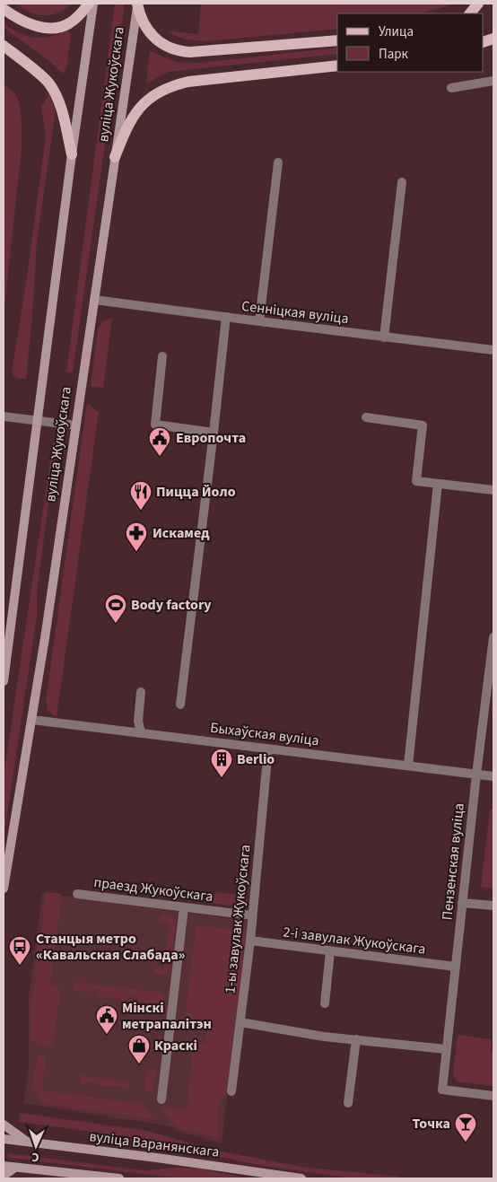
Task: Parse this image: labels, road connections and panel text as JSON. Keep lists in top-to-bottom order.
{
  "streets": {
    "main road": ["вуліца Жукоўскага", "вуліца Варанянскага"],
    "street": [
      "Сенніцкая вуліца",
      "Быхаўская вуліца",
      "Пензенская вуліца",
      "праезд Жукоўскага",
      "1-ы завулак Жукоўскага",
      "2-і завулак Жукоўскага"
    ]
  },
  "crossings": [
    ["вуліца Жукоўскага", "Сенніцкая вуліца"],
    ["вуліца Жукоўскага", "Быхаўская вуліца"],
    ["Быхаўская вуліца", "Пензенская вуліца"],
    ["Быхаўская вуліца", "1-ы завулак Жукоўскага"],
    ["Пензенская вуліца", "2-і завулак Жукоўскага"],
    ["праезд Жукоўскага", "1-ы завулак Жукоўскага"],
    ["1-ы завулак Жукоўскага", "2-і завулак Жукоўскага"]
  ],
  "places": {
    "public building": ["Европочта", "Мінскі метрапалітэн"],
    "restaurant": ["Пицца Йоло"],
    "pharmacy": ["Искамед"],
    "sports": ["Body factory"],
    "building": ["Berlio"],
    "bus stop": ["Станцыя метро «Кавальская Слабада»"],
    "shop": ["Краскі"],
    "bar": ["Точка"]
  },
  "legend": ["Улица", "Парк"],
  "north": "bottom"
}
